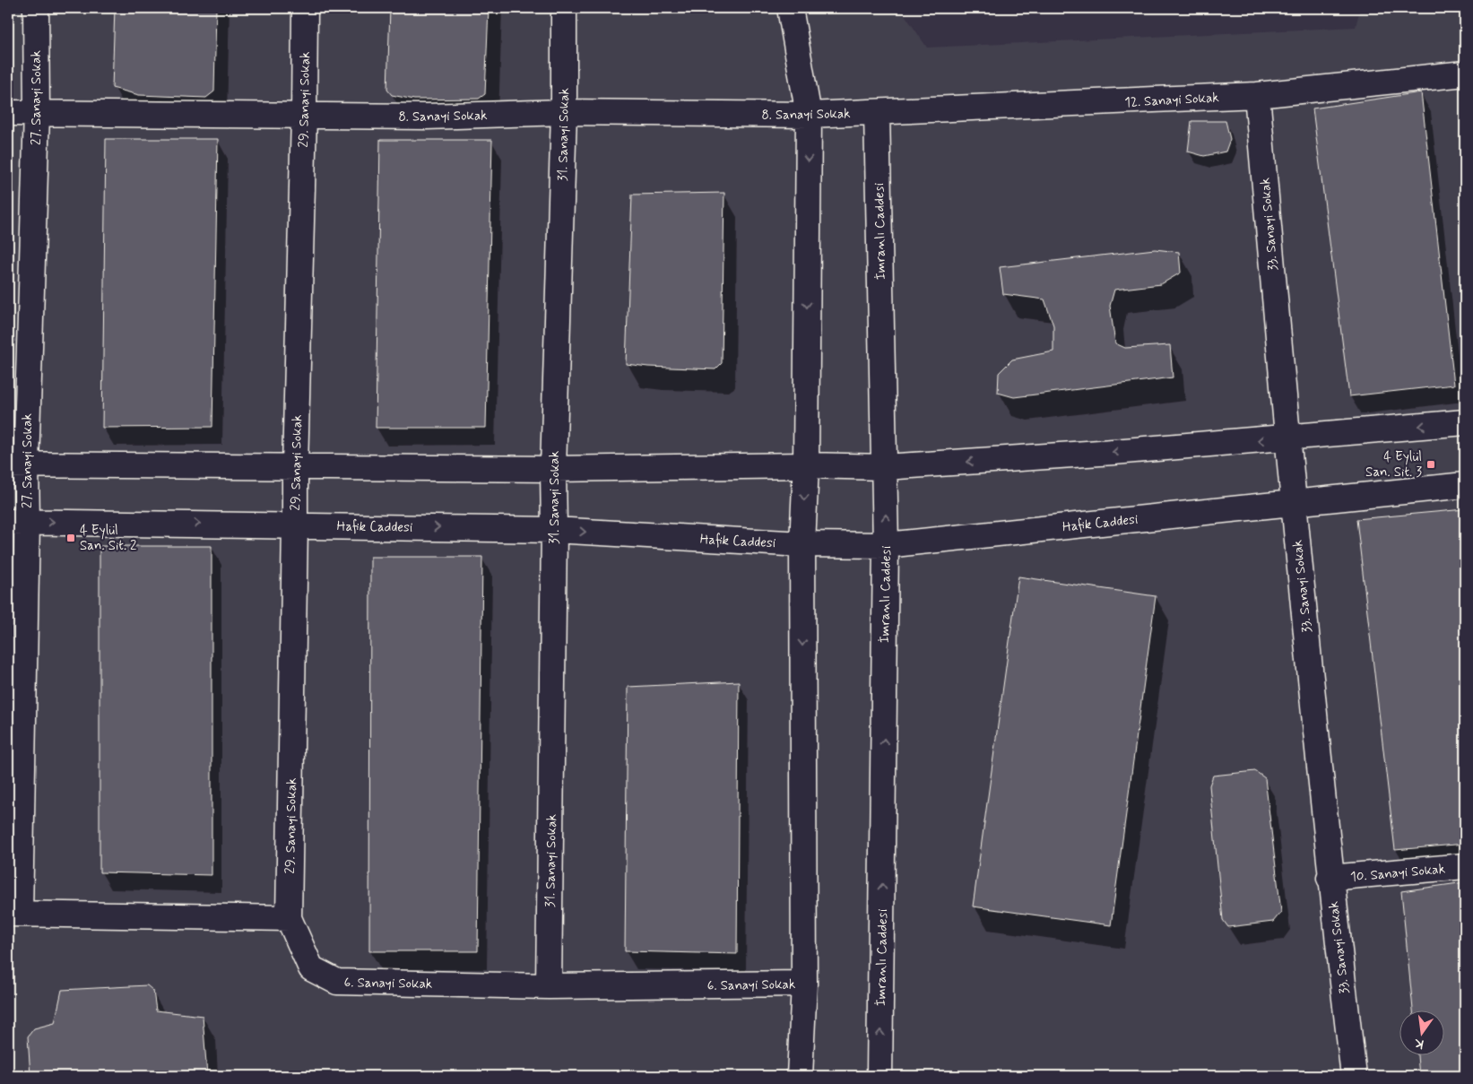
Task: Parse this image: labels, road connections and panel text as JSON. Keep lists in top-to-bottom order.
{
  "streets": {
    "street": [
      "27. Sanayi Sokak",
      "29. Sanayi Sokak",
      "12. Sanayi Sokak",
      "8. Sanayi Sokak",
      "31. Sanayi Sokak",
      "33. Sanayi Sokak",
      "İmranlı Caddesi",
      "Hafik Caddesi",
      "10. Sanayi Sokak",
      "6. Sanayi Sokak"
    ]
  },
  "crossings": [
    ["27. Sanayi Sokak", "8. Sanayi Sokak"],
    ["27. Sanayi Sokak", "Hafik Caddesi"],
    ["29. Sanayi Sokak", "8. Sanayi Sokak"],
    ["29. Sanayi Sokak", "Hafik Caddesi"],
    ["29. Sanayi Sokak", "6. Sanayi Sokak"],
    ["12. Sanayi Sokak", "8. Sanayi Sokak"],
    ["12. Sanayi Sokak", "33. Sanayi Sokak"],
    ["12. Sanayi Sokak", "İmranlı Caddesi"],
    ["8. Sanayi Sokak", "31. Sanayi Sokak"],
    ["8. Sanayi Sokak", "İmranlı Caddesi"],
    ["31. Sanayi Sokak", "Hafik Caddesi"],
    ["31. Sanayi Sokak", "6. Sanayi Sokak"],
    ["33. Sanayi Sokak", "Hafik Caddesi"],
    ["33. Sanayi Sokak", "10. Sanayi Sokak"],
    ["İmranlı Caddesi", "Hafik Caddesi"]
  ],
  "places": {
    "transit": ["4 Eylül San. Sit. 3", "4 Eylül San. Sit. 2"]
  },
  "north": "bottom"
}
